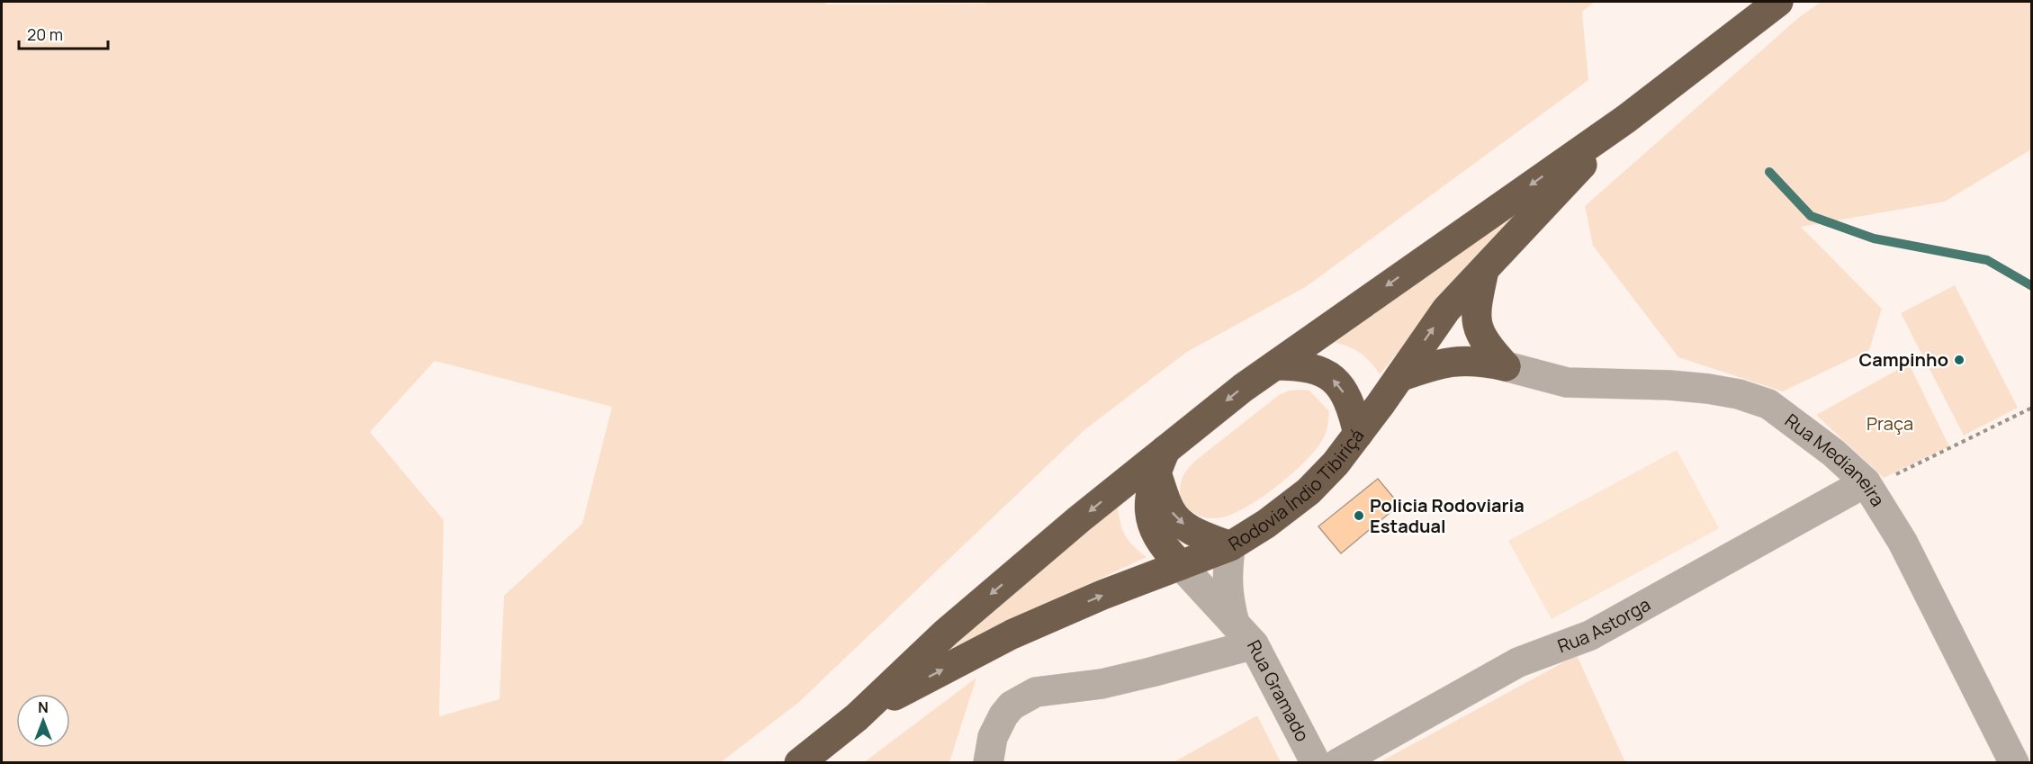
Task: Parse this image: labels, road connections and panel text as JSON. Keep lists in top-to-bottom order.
{
  "streets": {
    "highway": ["Rodovia Índio Tibiriçá"],
    "street": ["Rua Medianeira", "Rua Astorga", "Rua Gramado"]
  },
  "crossings": [
    ["Rua Medianeira", "Rua Astorga"],
    ["Rodovia Índio Tibiriçá", "Rua Gramado"]
  ],
  "parks": ["Praça"],
  "places": ["Campinho", "Policia Rodoviaria Estadual"],
  "scale_bar": "20 m",
  "north": "top"
}
